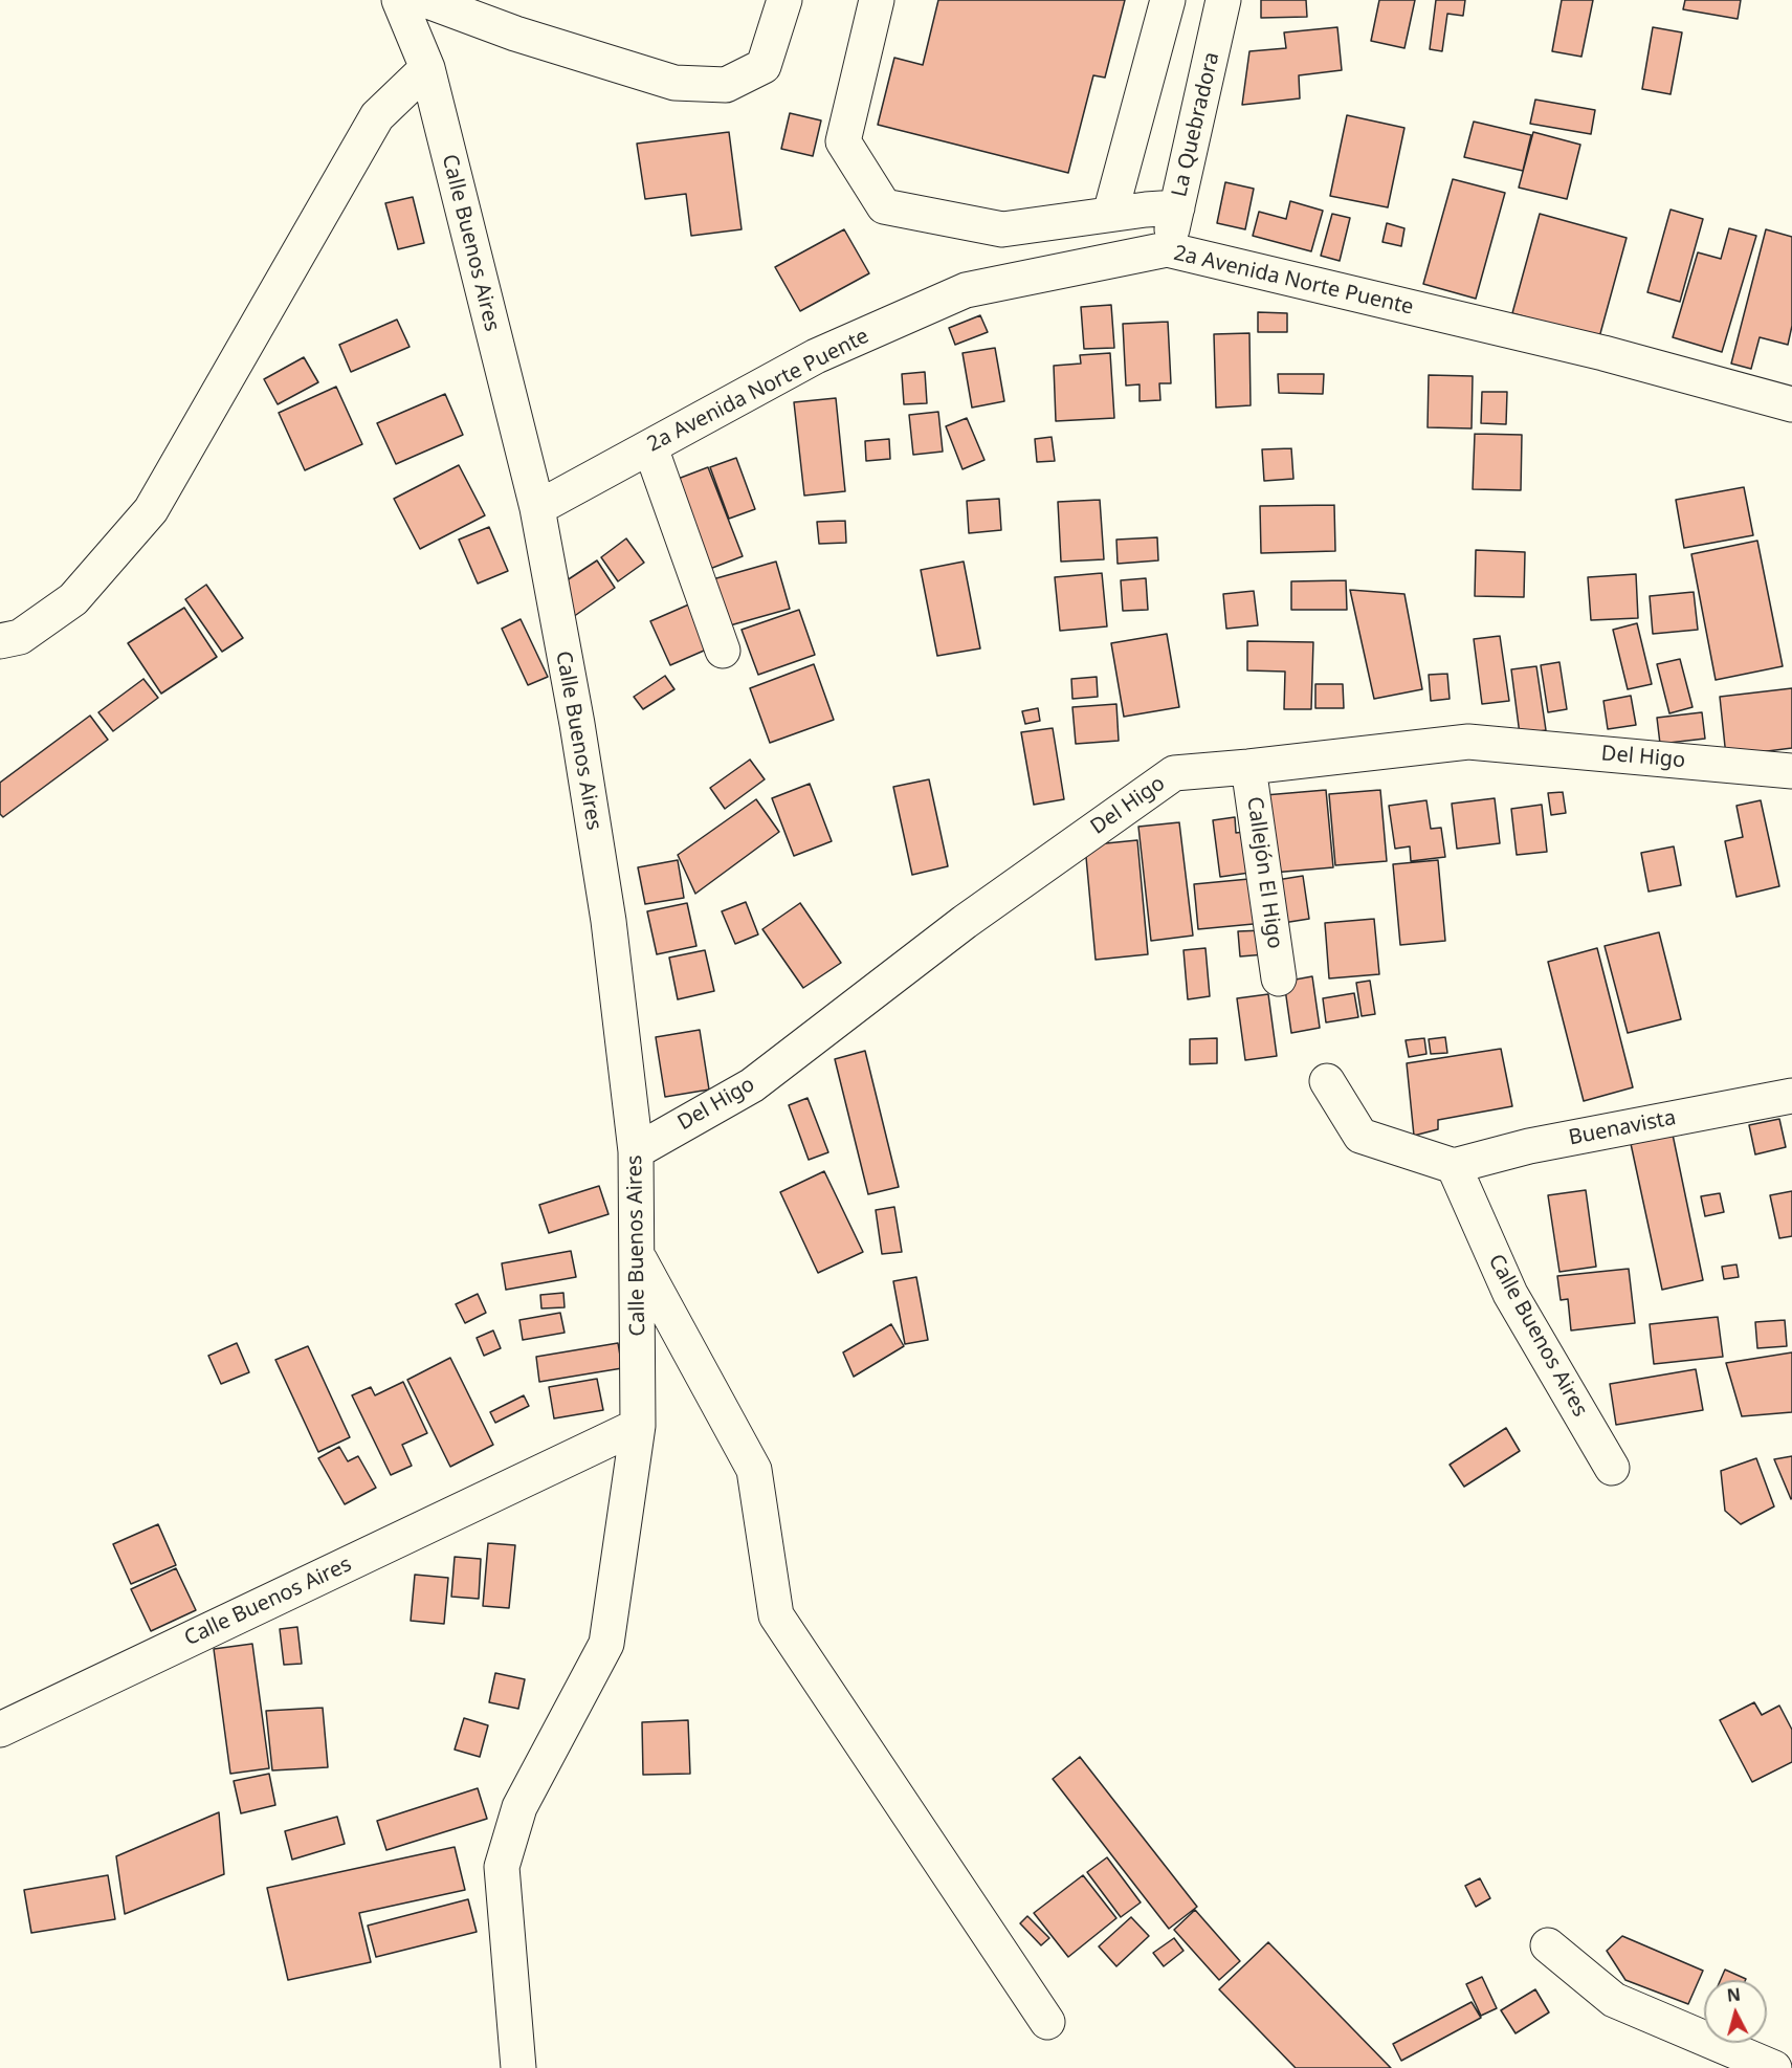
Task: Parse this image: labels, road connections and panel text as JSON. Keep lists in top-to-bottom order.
{
  "streets": {
    "street": [
      "La Quebradora",
      "Calle Buenos Aires",
      "2a Avenida Norte Puente",
      "Del Higo",
      "Callejón El Higo",
      "Buenavista"
    ]
  },
  "crossings": [
    ["La Quebradora", "2a Avenida Norte Puente"],
    ["Calle Buenos Aires", "2a Avenida Norte Puente"],
    ["Calle Buenos Aires", "Del Higo"],
    ["Calle Buenos Aires", "Buenavista"],
    ["Del Higo", "Callejón El Higo"]
  ],
  "north": "top"
}
